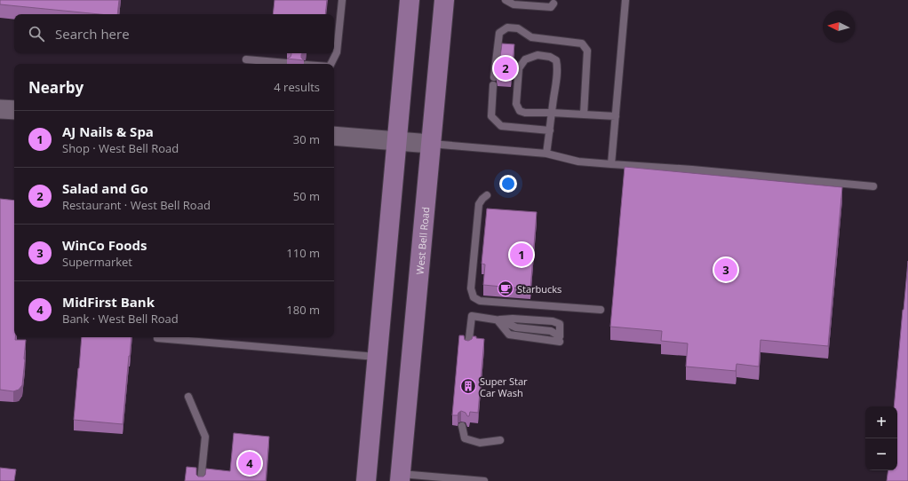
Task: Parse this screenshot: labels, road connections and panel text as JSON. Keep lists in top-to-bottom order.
{
  "streets": {
    "main road": ["West Bell Road"]
  },
  "places": {
    "cafe": ["Starbucks"],
    "building": ["Super Star Car Wash"]
  },
  "north": "left",
  "page": {
    "search": "Search here",
    "pins": [
      "2",
      "1",
      "3",
      "4"
    ],
    "heading": ["Nearby", "4 results"],
    "list": [
      {
        "mark": "1",
        "name": "AJ Nails & Spa",
        "note": "Shop · West Bell Road",
        "value": "30 m"
      },
      {
        "mark": "2",
        "name": "Salad and Go",
        "note": "Restaurant · West Bell Road",
        "value": "50 m"
      },
      {
        "mark": "3",
        "name": "WinCo Foods",
        "note": "Supermarket",
        "value": "110 m"
      },
      {
        "mark": "4",
        "name": "MidFirst Bank",
        "note": "Bank · West Bell Road",
        "value": "180 m"
      }
    ],
    "map_buttons": ["+", "−"]
  }
}
